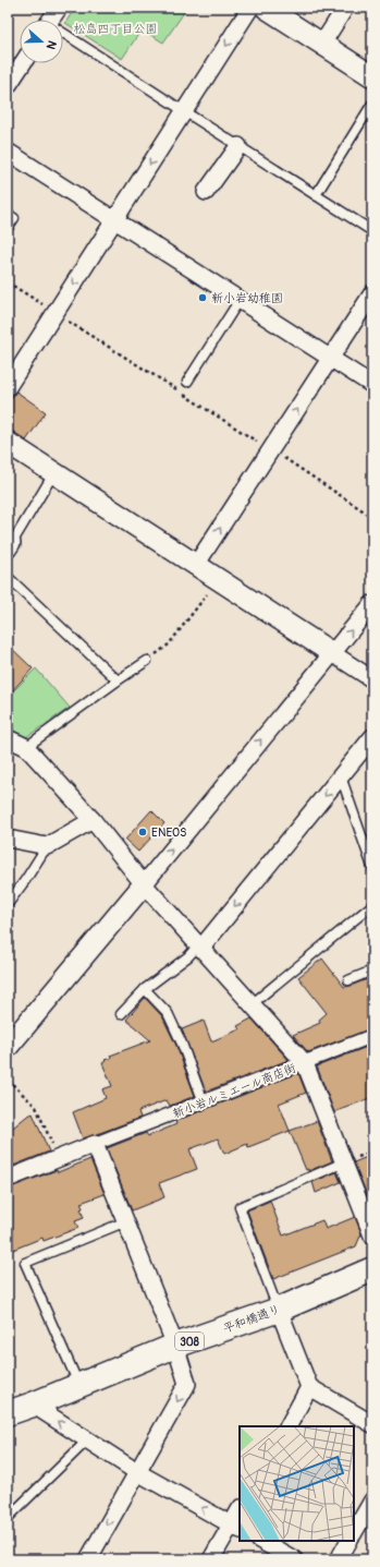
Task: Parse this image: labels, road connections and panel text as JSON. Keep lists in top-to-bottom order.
{
  "streets": {
    "main road": ["平和橋通り", "308"],
    "street": ["新小岩ルミエール商店街"]
  },
  "parks": ["松島四丁目公園"],
  "places": ["新小岩幼稚園", "ENEOS"],
  "north": "right"
}
